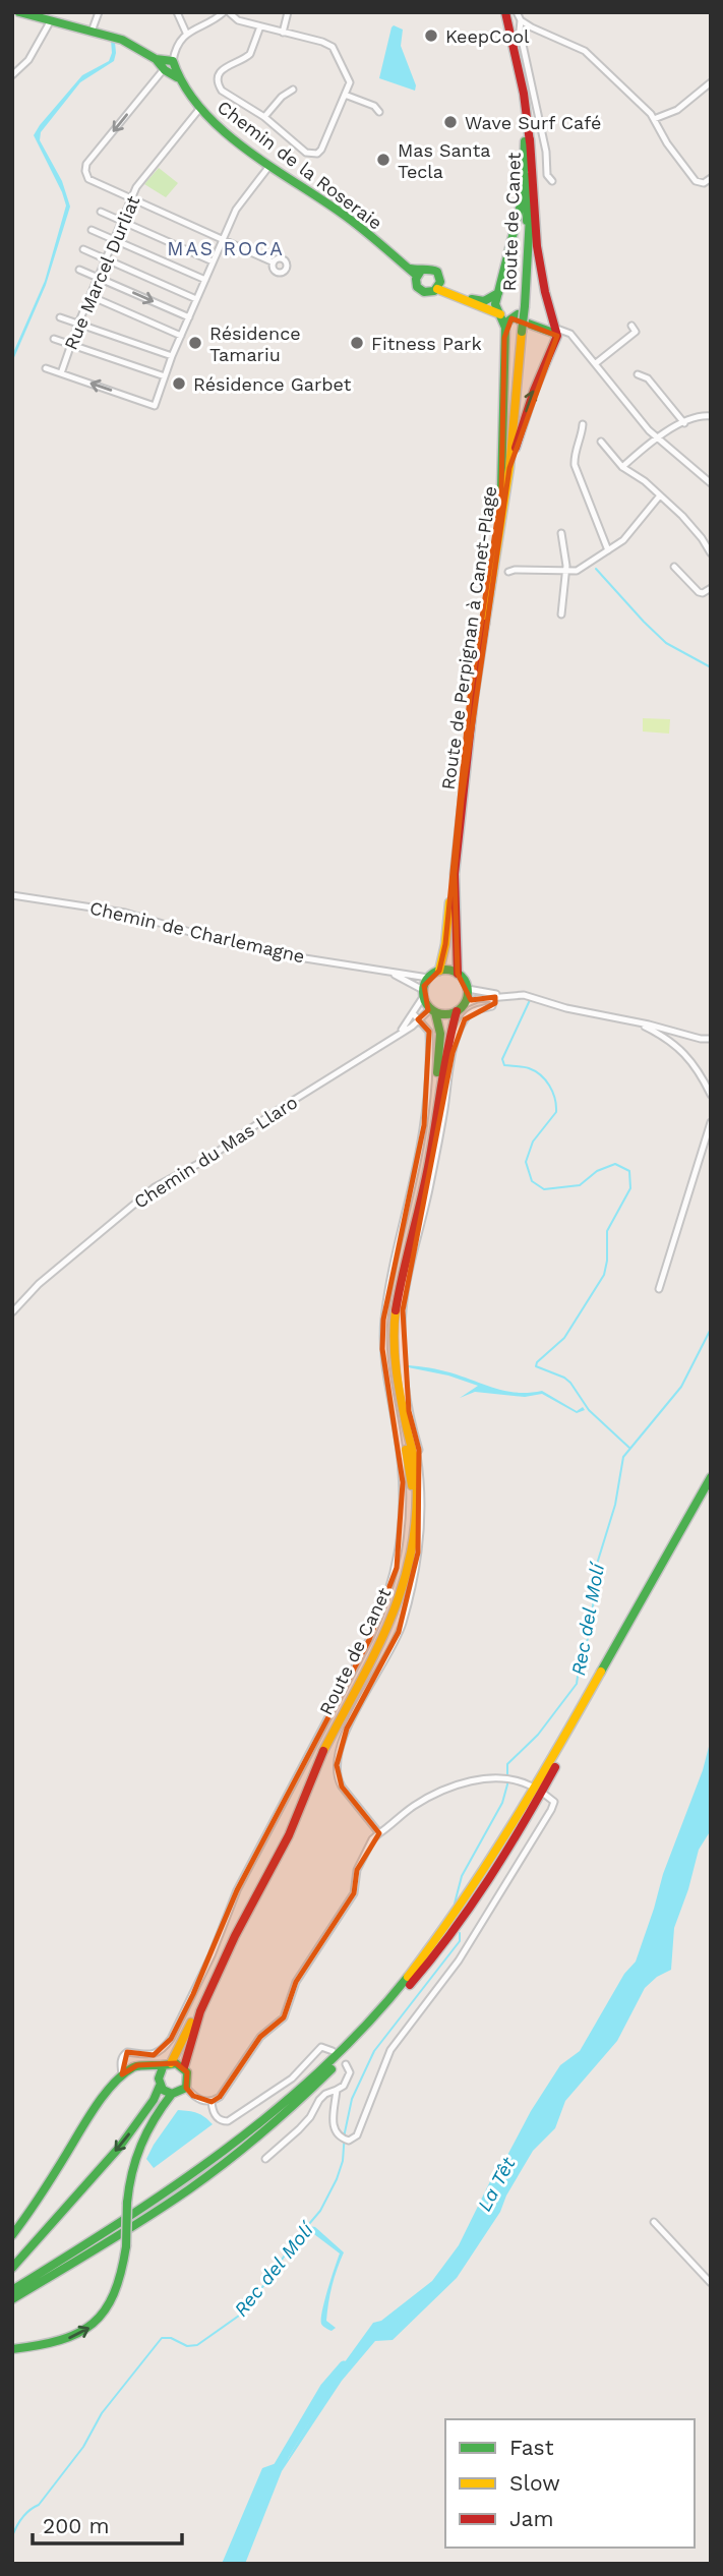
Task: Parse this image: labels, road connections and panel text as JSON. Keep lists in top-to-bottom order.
{
  "streets": {
    "main road": ["Chemin de la Roseraie", "Route de Canet", "Route de Perpignan à Canet-Plage"],
    "street": ["Rue Marcel Durliat", "Chemin de Charlemagne", "Chemin du Mas Llaro"]
  },
  "crossings": [
    ["Chemin de la Roseraie", "Rue Marcel Durliat"],
    ["Route de Canet", "Route de Perpignan à Canet-Plage"],
    ["Route de Canet", "Chemin de Charlemagne"],
    ["Route de Perpignan à Canet-Plage", "Chemin de Charlemagne"]
  ],
  "districts": ["MAS ROCA"],
  "water": ["Rec del Molí", "La Têt"],
  "places": [
    "KeepCool",
    "Wave Surf Café",
    "Mas Santa Tecla",
    "Résidence Tamariu",
    "Fitness Park",
    "Résidence Garbet"
  ],
  "legend": ["Fast", "Slow", "Jam"],
  "scale_bar": "200 m"
}
